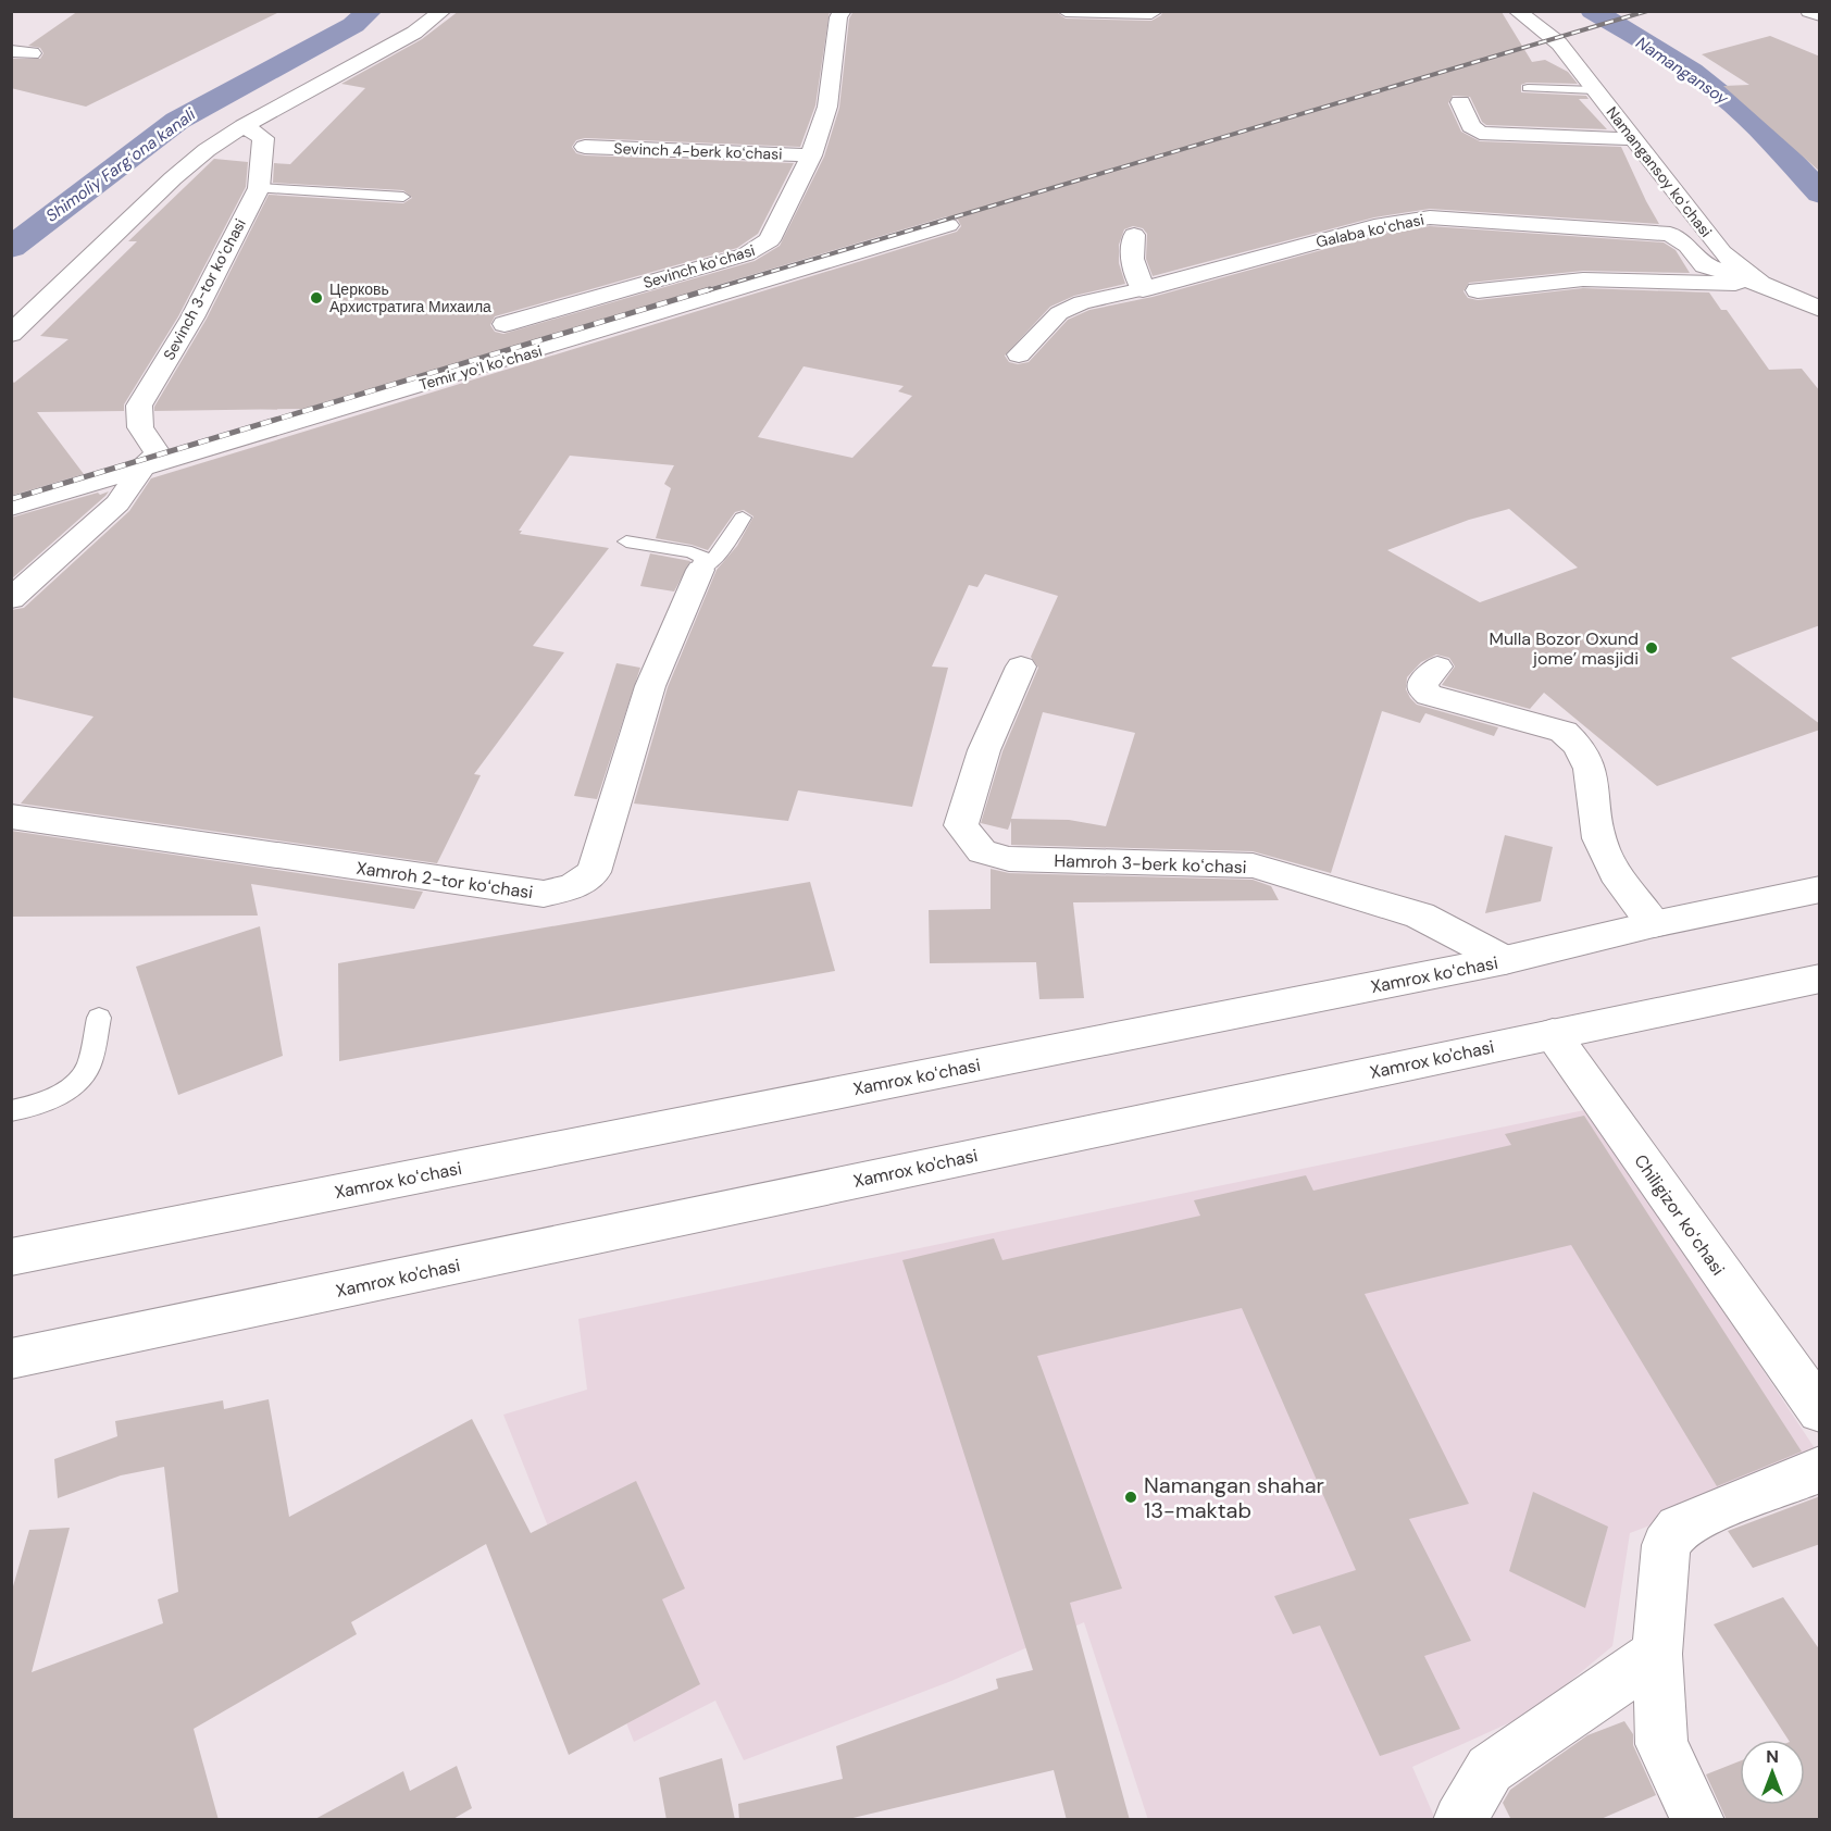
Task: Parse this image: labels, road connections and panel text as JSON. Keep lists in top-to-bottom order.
{
  "streets": {
    "street": [
      "Sevinch 4-berk koʻchasi",
      "Namangansoy koʻchasi",
      "Galaba koʻchasi",
      "Sevinch koʻchasi",
      "Sevinch 3-tor koʻchasi",
      "Temir yoʻl koʻchasi",
      "Hamroh 3-berk koʻchasi",
      "Xamroh 2-tor koʻchasi",
      "Xamrox koʻchasi",
      "Xamrox ko'chasi",
      "Chiligizor koʻchasi"
    ]
  },
  "crossings": [
    ["Sevinch 4-berk koʻchasi", "Sevinch koʻchasi"],
    ["Namangansoy koʻchasi", "Galaba koʻchasi"],
    ["Sevinch 3-tor koʻchasi", "Temir yoʻl koʻchasi"],
    ["Hamroh 3-berk koʻchasi", "Xamrox koʻchasi"],
    ["Xamrox ko'chasi", "Chiligizor koʻchasi"]
  ],
  "water": ["Namangansoy", "Shimoliy Fargʻona kanali"],
  "places": ["Церковь Архистратига Михаила", "Mulla Bozor Oxund jome’ masjidi", "Namangan shahar 13-maktab"],
  "north": "top"
}
